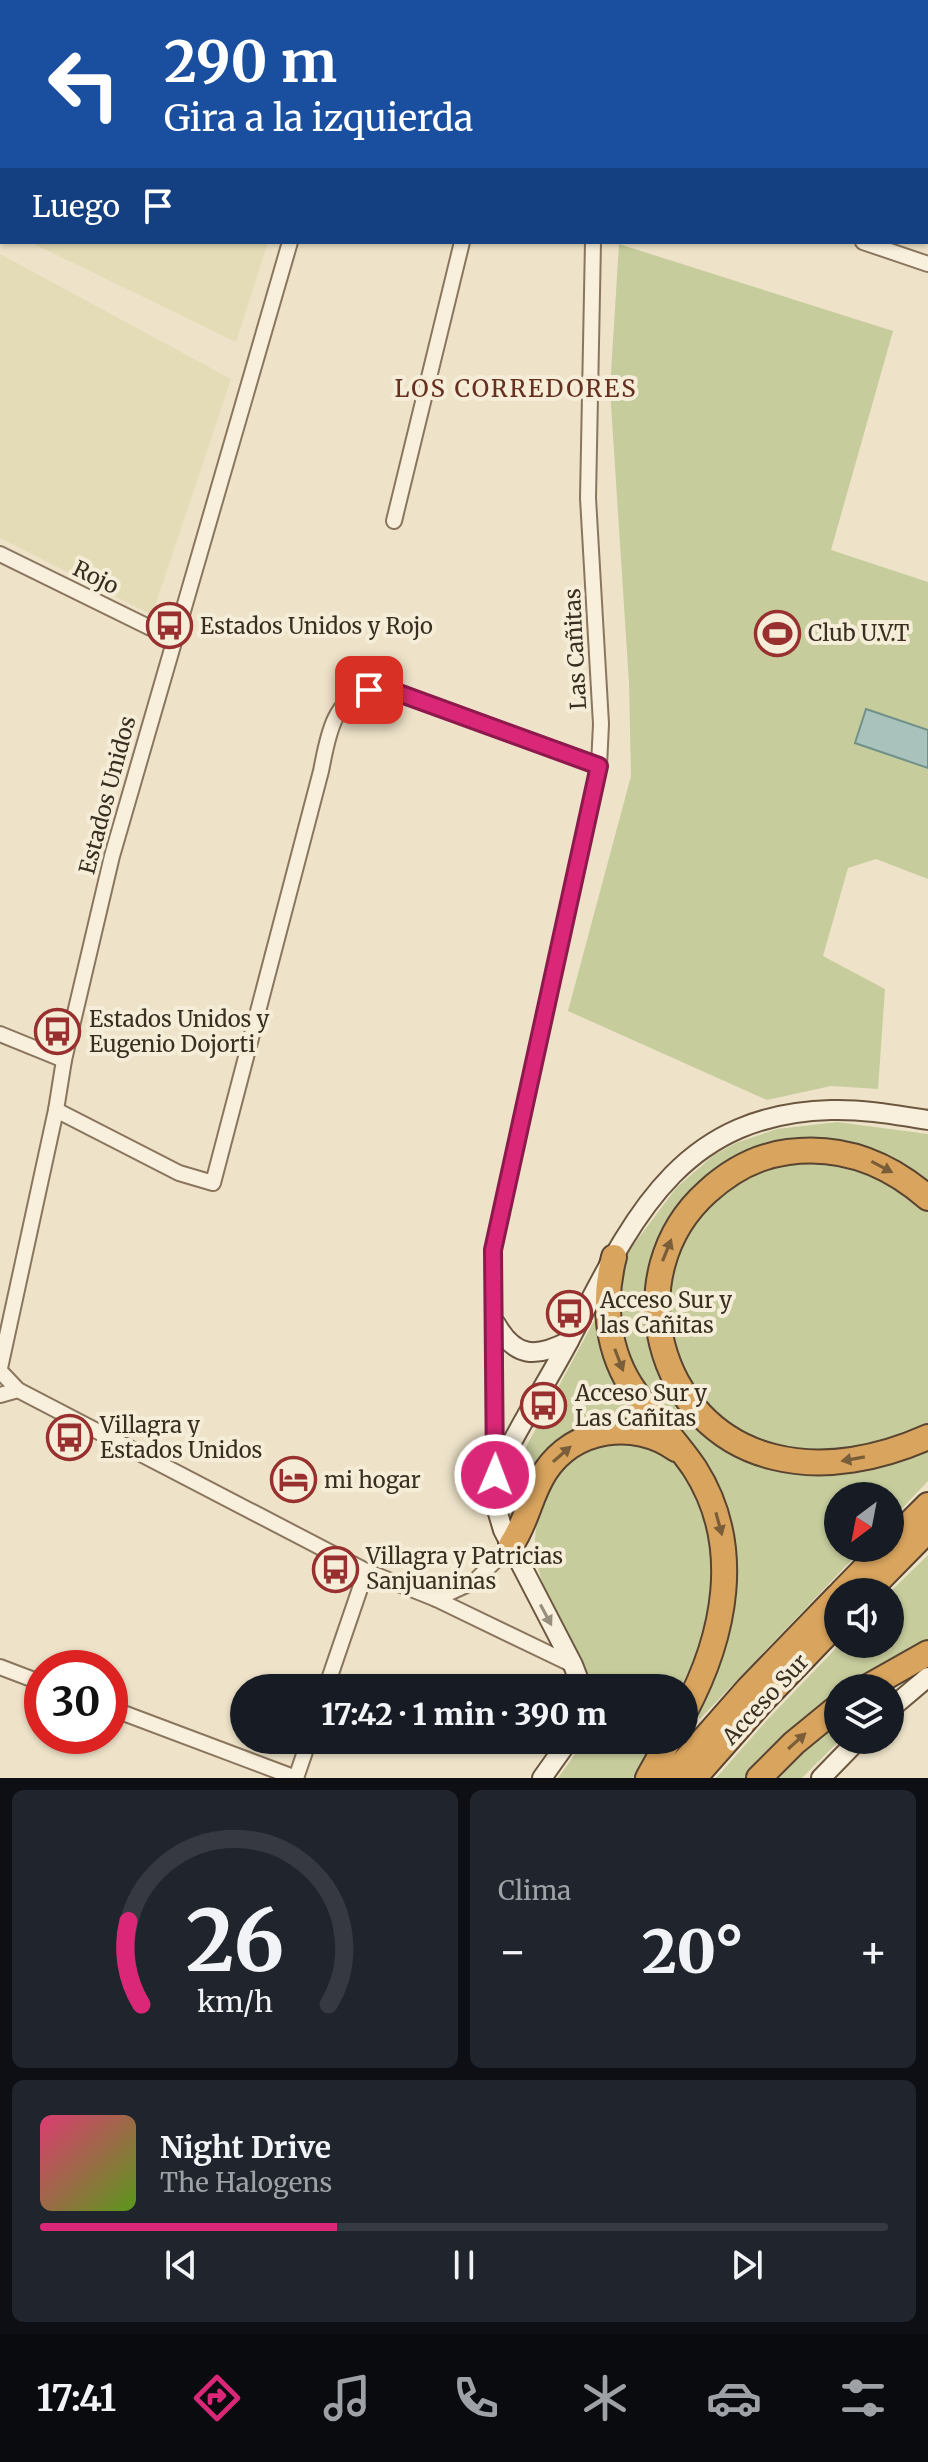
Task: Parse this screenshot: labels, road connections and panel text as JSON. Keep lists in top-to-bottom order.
{
  "streets": {
    "highway": ["Acceso Sur"],
    "street": ["Rojo", "Las Cañitas", "Estados Unidos"]
  },
  "crossings": [
    ["Rojo", "Estados Unidos"]
  ],
  "districts": ["LOS CORREDORES"],
  "places": {
    "bus stop": [
      "Estados Unidos y Rojo",
      "Estados Unidos y Eugenio Dojorti",
      "Acceso Sur y las Cañitas",
      "Acceso Sur y Las Cañitas",
      "Villagra y Estados Unidos",
      "Villagra y Patricias Sanjuaninas"
    ],
    "sports": ["Club U.V.T"],
    "hotel": ["mi hogar"]
  },
  "north": "bottom left",
  "page": {
    "turn": ["290 m", "Gira a la izquierda"],
    "then": "Luego",
    "limit": "30",
    "trip": "17:42 · 1 min · 390 m",
    "tile": "Clima",
    "heat": ["−", "20°", "+"],
    "song": ["Night Drive", "The Halogens"],
    "tabs": "17:41",
    "gauge": ["26", "km/h"]
  }
}
